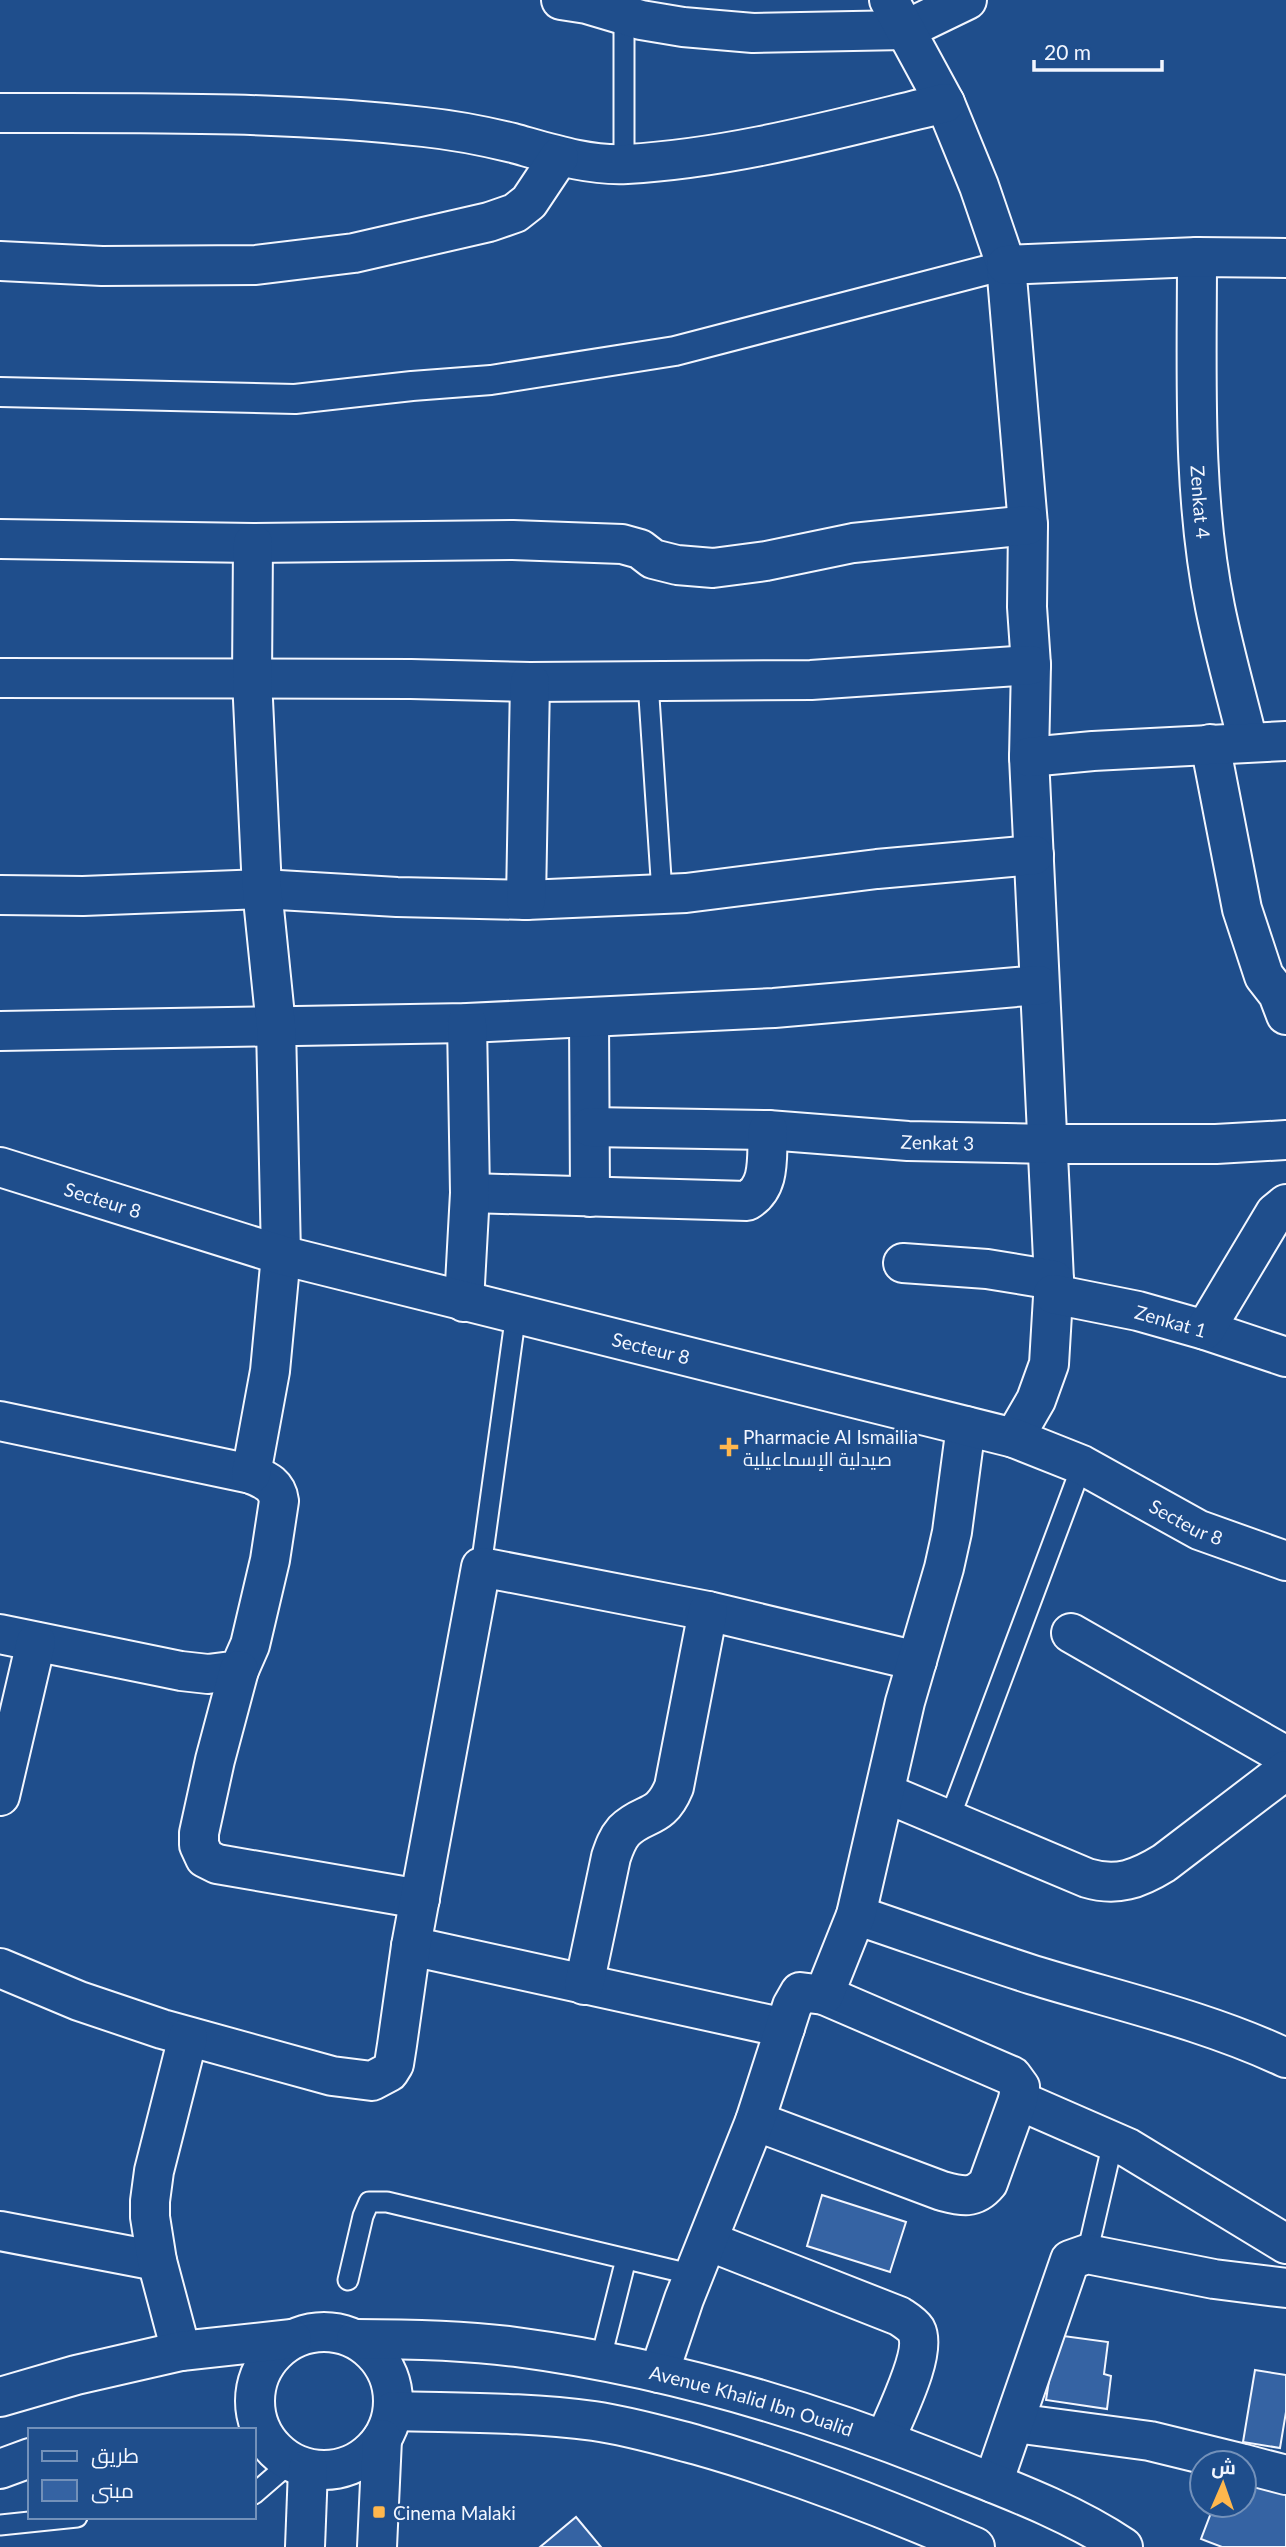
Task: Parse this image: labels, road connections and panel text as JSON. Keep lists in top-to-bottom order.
{
  "streets": {
    "street": [
      "Zenkat 4",
      "Zenkat 3",
      "Secteur 8",
      "Zenkat 1",
      "Avenue Khalid Ibn Oualid"
    ]
  },
  "places": {
    "health": ["Pharmacie Al Ismailia صيدلية الإسماعيلية"],
    "transit": ["Cinema Malaki"]
  },
  "legend": ["طريق", "مبنى"],
  "scale_bar": "20 m",
  "north": "top"
}
